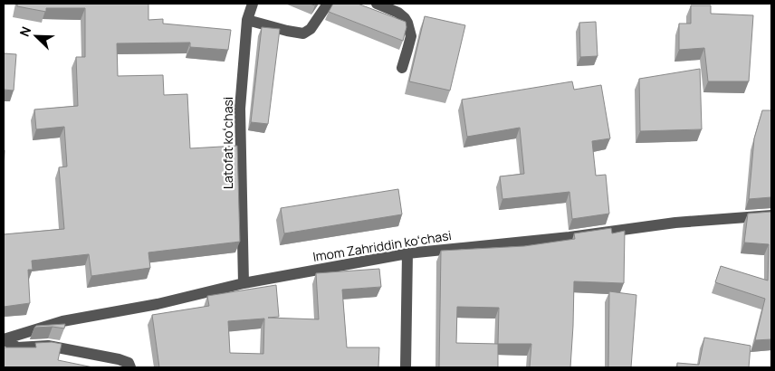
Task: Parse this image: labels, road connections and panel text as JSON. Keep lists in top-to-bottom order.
{
  "streets": {
    "street": ["Latofat koʻchasi", "Imom Zahriddin koʻchasi"]
  },
  "crossings": [
    ["Latofat koʻchasi", "Imom Zahriddin koʻchasi"]
  ],
  "north": "top left"
}
